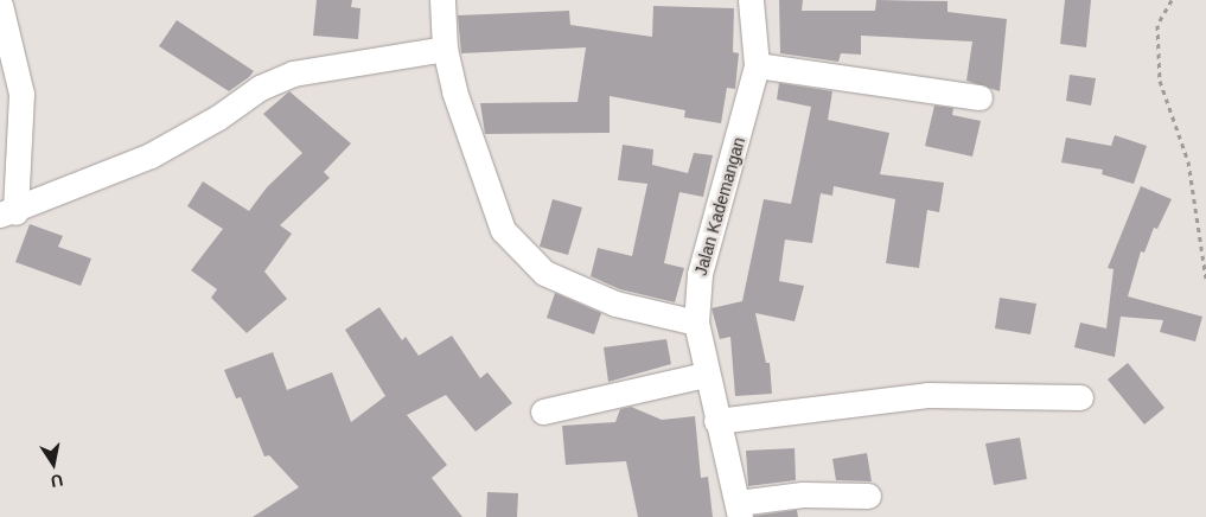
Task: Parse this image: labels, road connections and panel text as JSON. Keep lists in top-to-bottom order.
{
  "streets": {
    "street": ["Jalan Kademangan"]
  },
  "north": "bottom"
}
